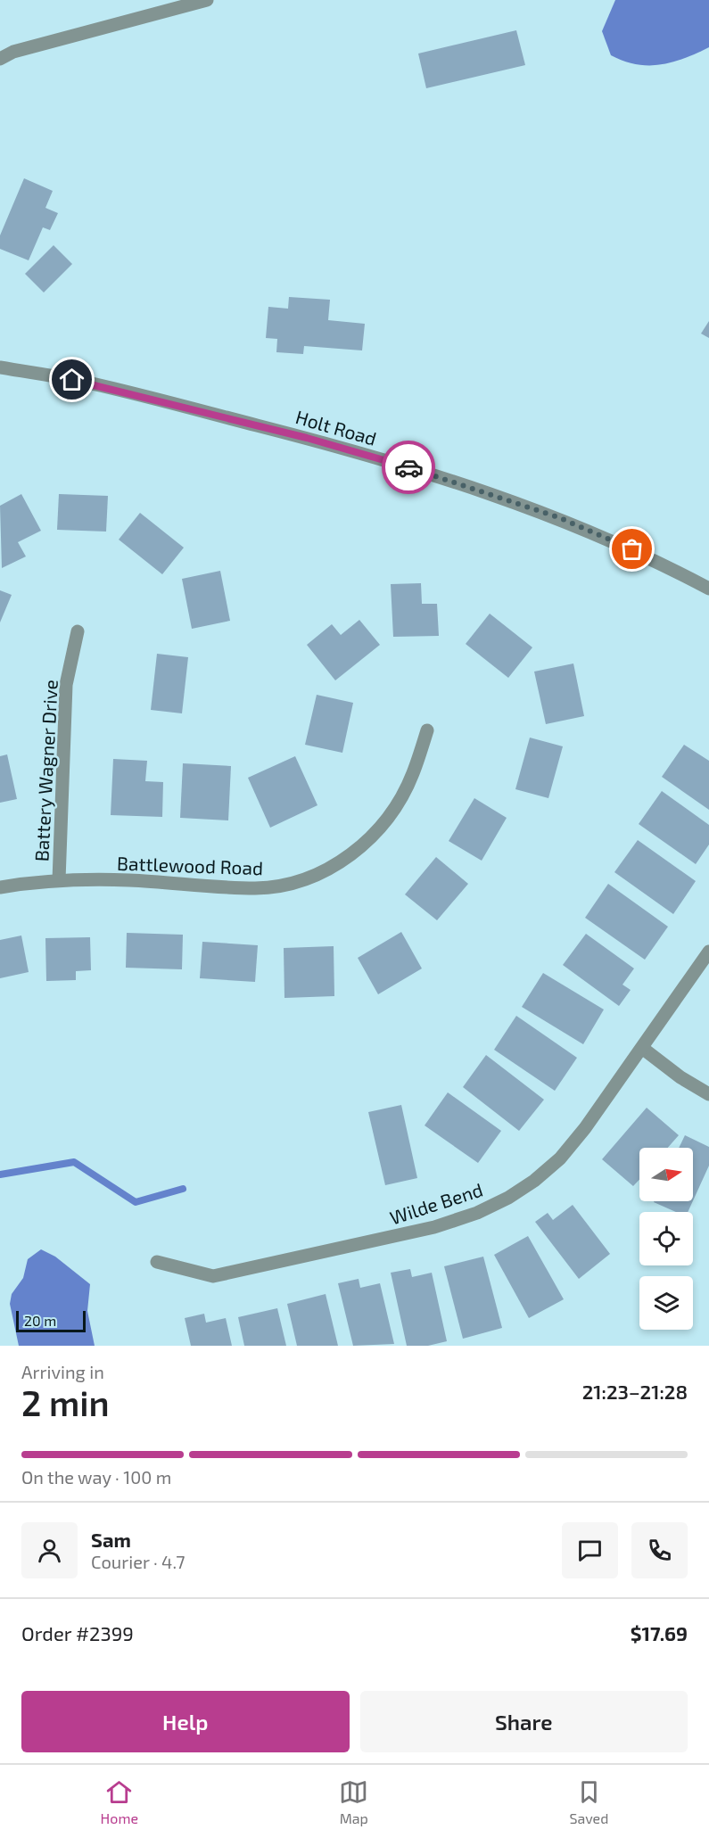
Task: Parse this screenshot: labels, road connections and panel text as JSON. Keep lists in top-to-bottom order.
{
  "streets": {
    "street": [
      "Holt Road",
      "Battery Wagner Drive",
      "Battlewood Road",
      "Wilde Bend"
    ]
  },
  "crossings": [
    ["Battery Wagner Drive", "Battlewood Road"]
  ],
  "scale_bar": "20 m",
  "north": "right",
  "page": {
    "scale": "20 m",
    "heading": ["2 min", "Arriving in", "21:23–21:28"],
    "panel": [
      "Sam",
      "Courier · 4.7",
      "Order #2399",
      "$17.69"
    ],
    "bar": "On the way · 100 m",
    "buttons": ["Help", "Share"],
    "tabs": ["Home", "Map", "Saved"]
  }
}
